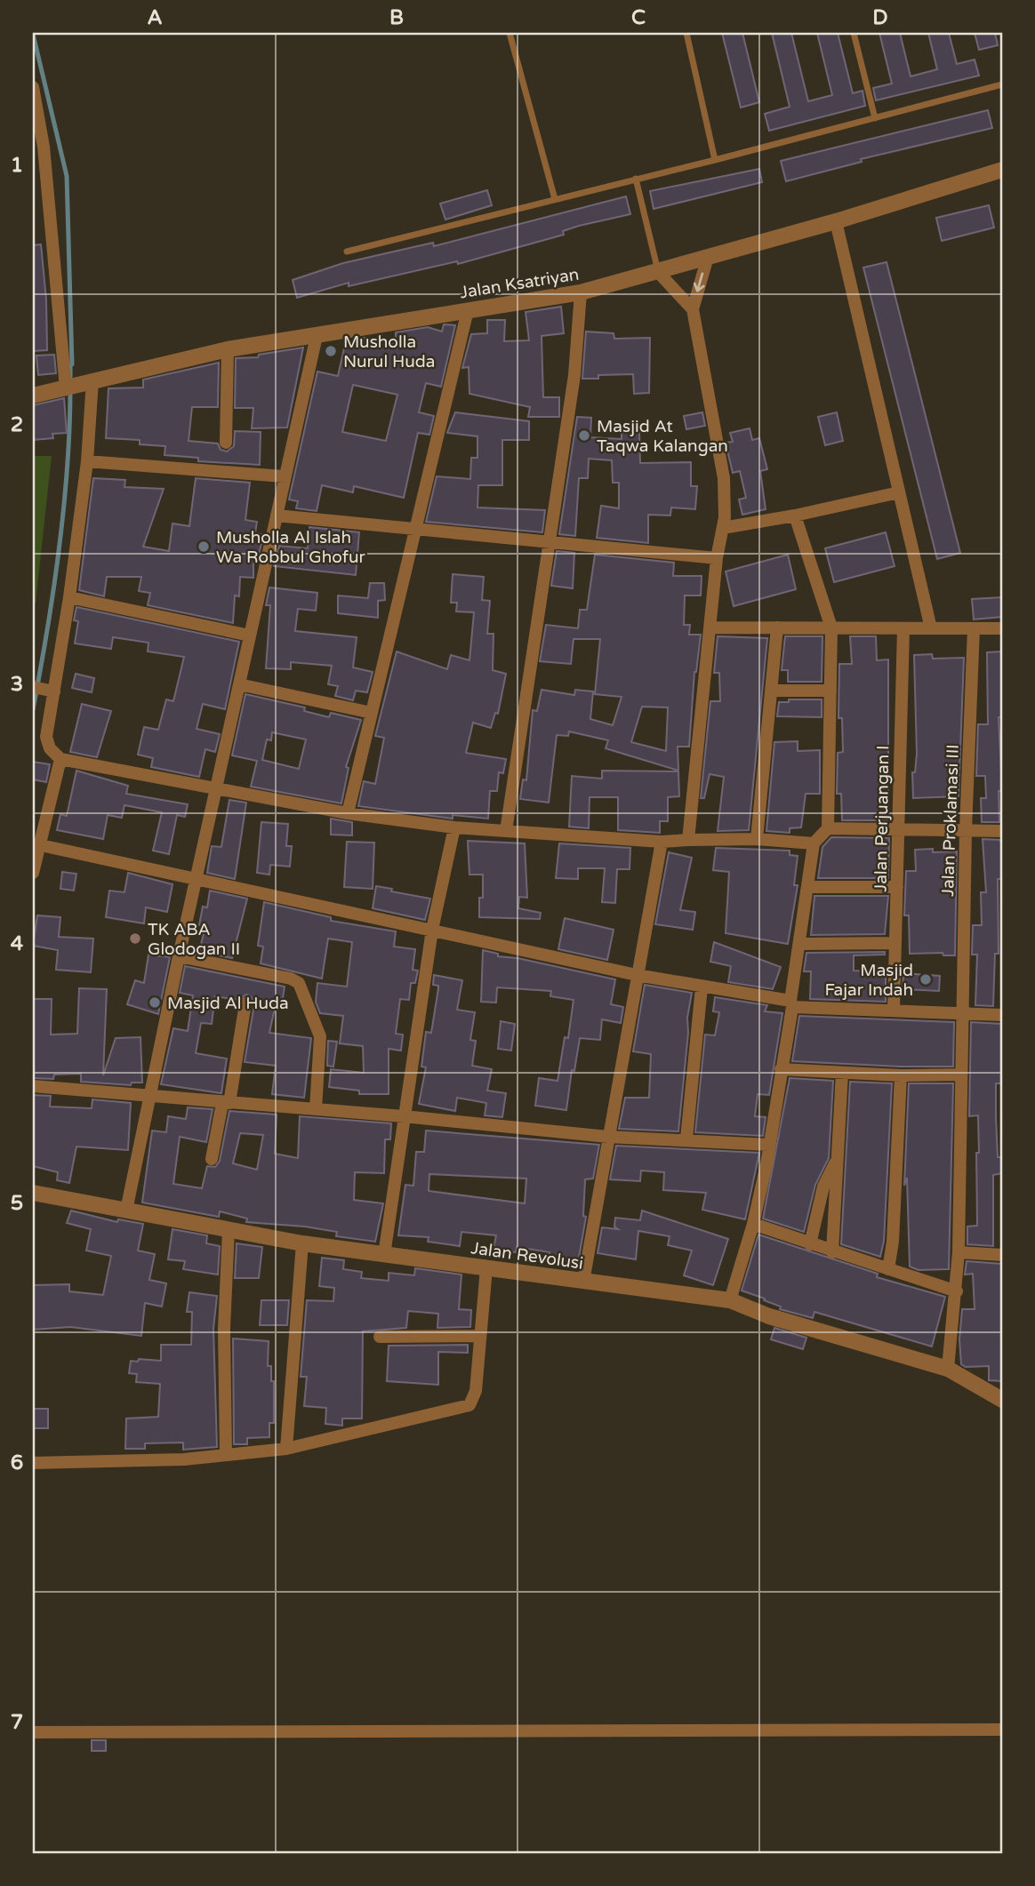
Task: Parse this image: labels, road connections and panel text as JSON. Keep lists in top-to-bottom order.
{
  "streets": {
    "street": [
      "Jalan Ksatriyan",
      "Jalan Perjuangan I",
      "Jalan Proklamasi III",
      "Jalan Revolusi"
    ]
  },
  "crossings": [
    ["Jalan Proklamasi III", "Jalan Revolusi"]
  ],
  "places": [
    "Musholla Nurul Huda",
    "Masjid At Taqwa Kalangan",
    "Musholla Al Islah Wa Robbul Ghofur",
    "TK ABA Glodogan II",
    "Masjid Fajar Indah",
    "Masjid Al Huda"
  ],
  "grid": {
    "columns": [
      "A",
      "B",
      "C",
      "D"
    ],
    "rows": [
      "1",
      "2",
      "3",
      "4",
      "5",
      "6",
      "7"
    ]
  }
}
